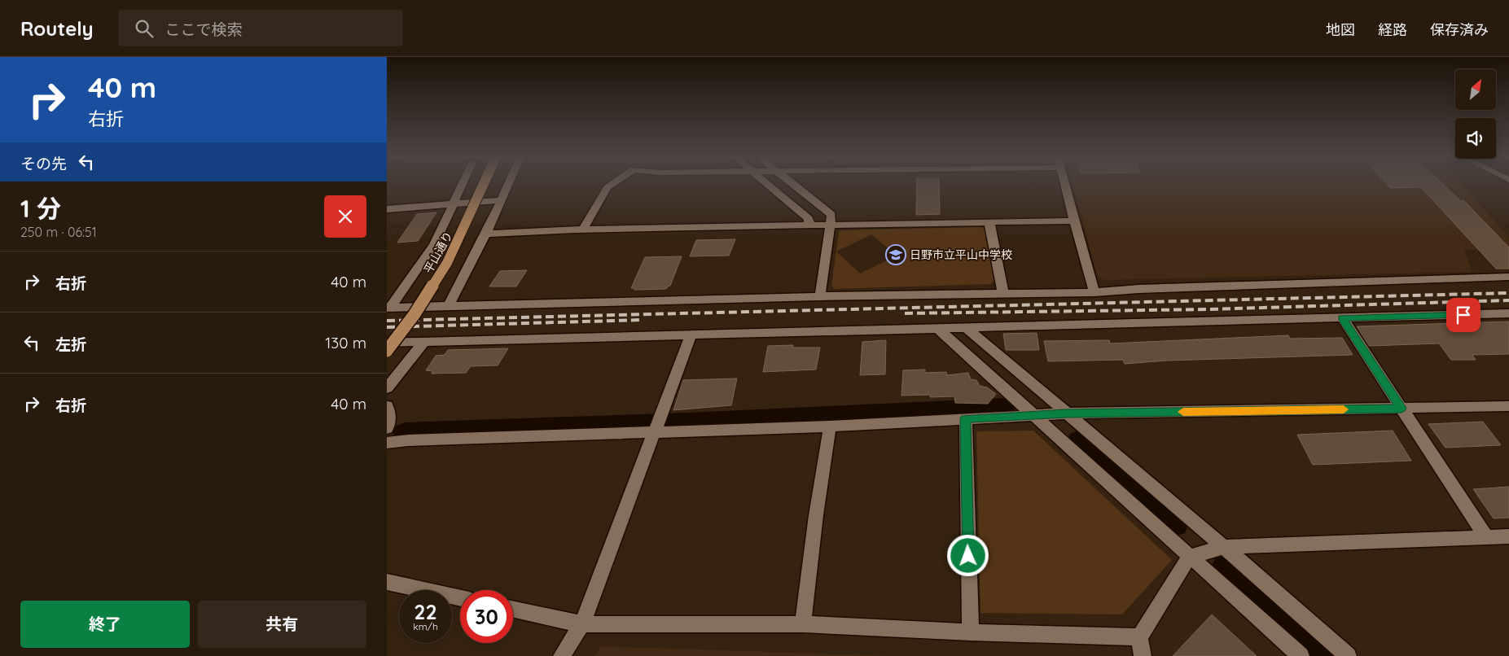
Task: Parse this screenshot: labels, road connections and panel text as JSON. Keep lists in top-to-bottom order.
{
  "streets": {
    "main road": ["平山通り"]
  },
  "places": {
    "school or university": ["日野市立平山中学校"]
  },
  "north": "top right",
  "page": {
    "header": "Routely",
    "search": "ここで検索",
    "nav": ["地図", "経路", "保存済み"],
    "turn": ["40 m", "右折"],
    "then": "その先",
    "heading": ["1 分", "250 m · 06:51"],
    "list": [
      {
        "name": "右折",
        "value": "40 m"
      },
      {
        "name": "左折",
        "value": "130 m"
      },
      {
        "name": "右折",
        "value": "40 m"
      }
    ],
    "speed": "22 km/h",
    "limit": "30",
    "buttons": ["終了", "共有"]
  }
}
